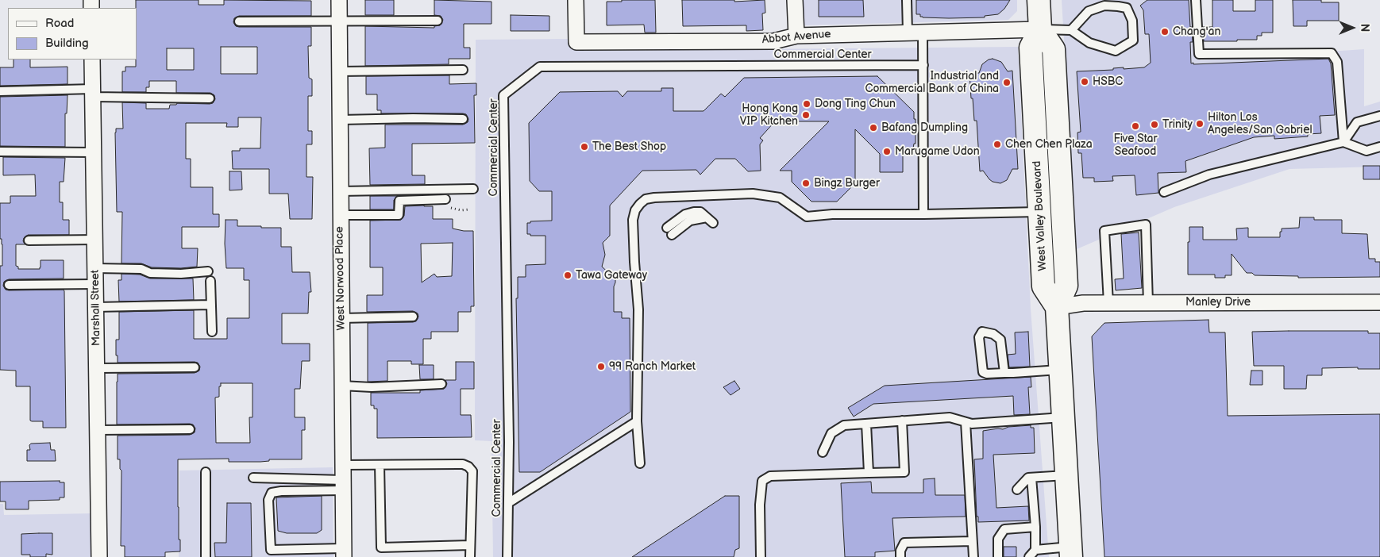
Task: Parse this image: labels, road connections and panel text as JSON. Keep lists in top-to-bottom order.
{
  "streets": {
    "main road": ["West Valley Boulevard"],
    "street": [
      "Abbot Avenue",
      "West Norwood Place",
      "Manley Drive",
      "Marshall Street"
    ],
    "lane": ["Commercial Center"]
  },
  "crossings": [
    ["Abbot Avenue", "West Valley Boulevard"],
    ["West Valley Boulevard", "Manley Drive"]
  ],
  "places": [
    "Chang'an",
    "HSBC",
    "Industrial and Commercial Bank of China",
    "Dong Ting Chun",
    "Hong Kong VIP Kitchen",
    "Hilton Los Angeles/San Gabriel",
    "Trinity",
    "Five Star Seafood",
    "Bafang Dumpling",
    "Chen Chen Plaza",
    "The Best Shop",
    "Marugame Udon",
    "Bingz Burger",
    "Tawa Gateway",
    "99 Ranch Market"
  ],
  "legend": ["Road", "Building"],
  "north": "right"
}
